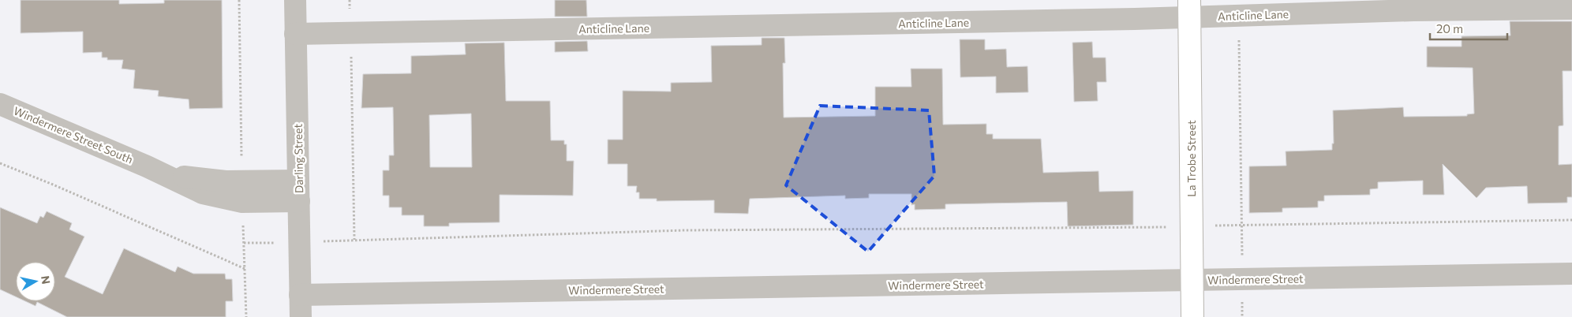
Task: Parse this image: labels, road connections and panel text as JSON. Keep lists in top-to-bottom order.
{
  "streets": {
    "main road": ["La Trobe Street"],
    "street": [
      "Anticline Lane",
      "Windermere Street South",
      "Darling Street",
      "Windermere Street"
    ]
  },
  "crossings": [
    ["Anticline Lane", "Darling Street"],
    ["Anticline Lane", "La Trobe Street"],
    ["Windermere Street South", "Darling Street"],
    ["Darling Street", "Windermere Street"],
    ["La Trobe Street", "Windermere Street"]
  ],
  "scale_bar": "20 m",
  "north": "right"
}
